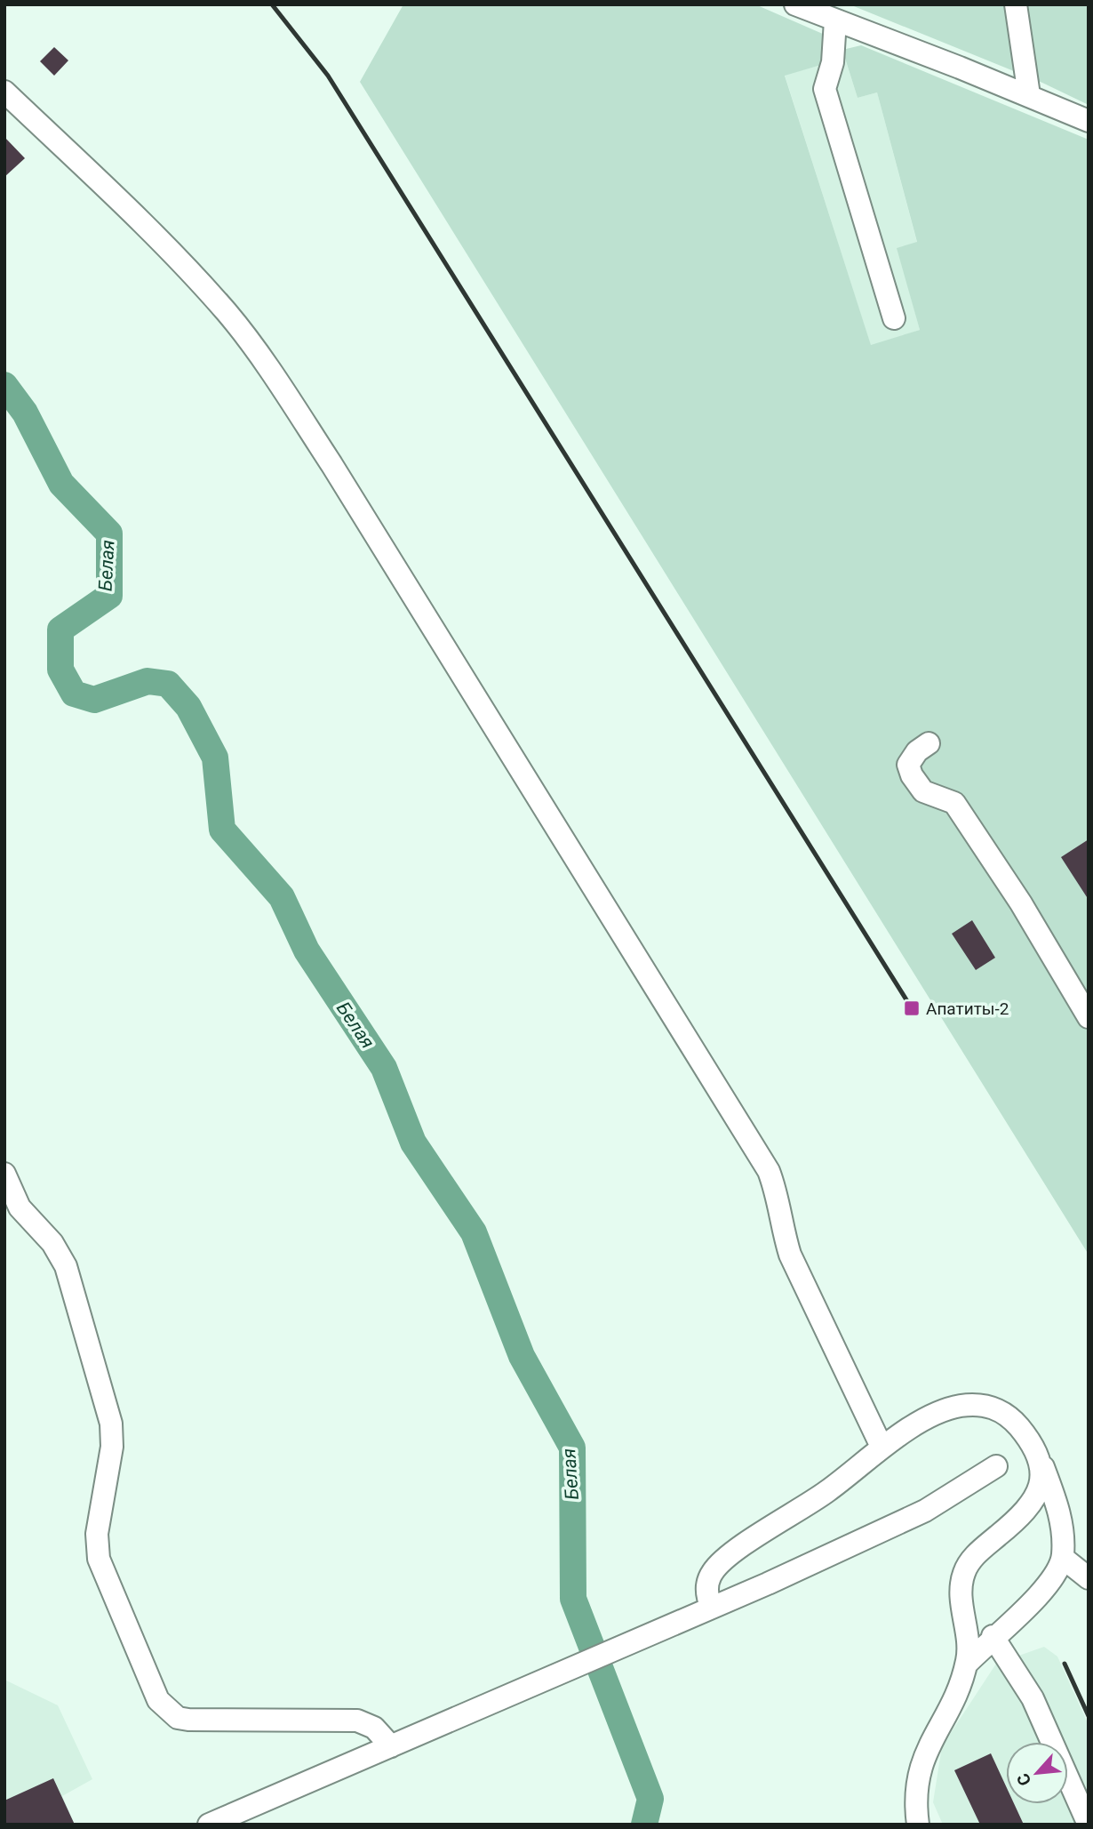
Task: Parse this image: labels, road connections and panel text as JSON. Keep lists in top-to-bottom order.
{
  "water": ["Белая"],
  "places": {
    "transit": ["Апатиты-2"]
  },
  "north": "bottom left"
}
